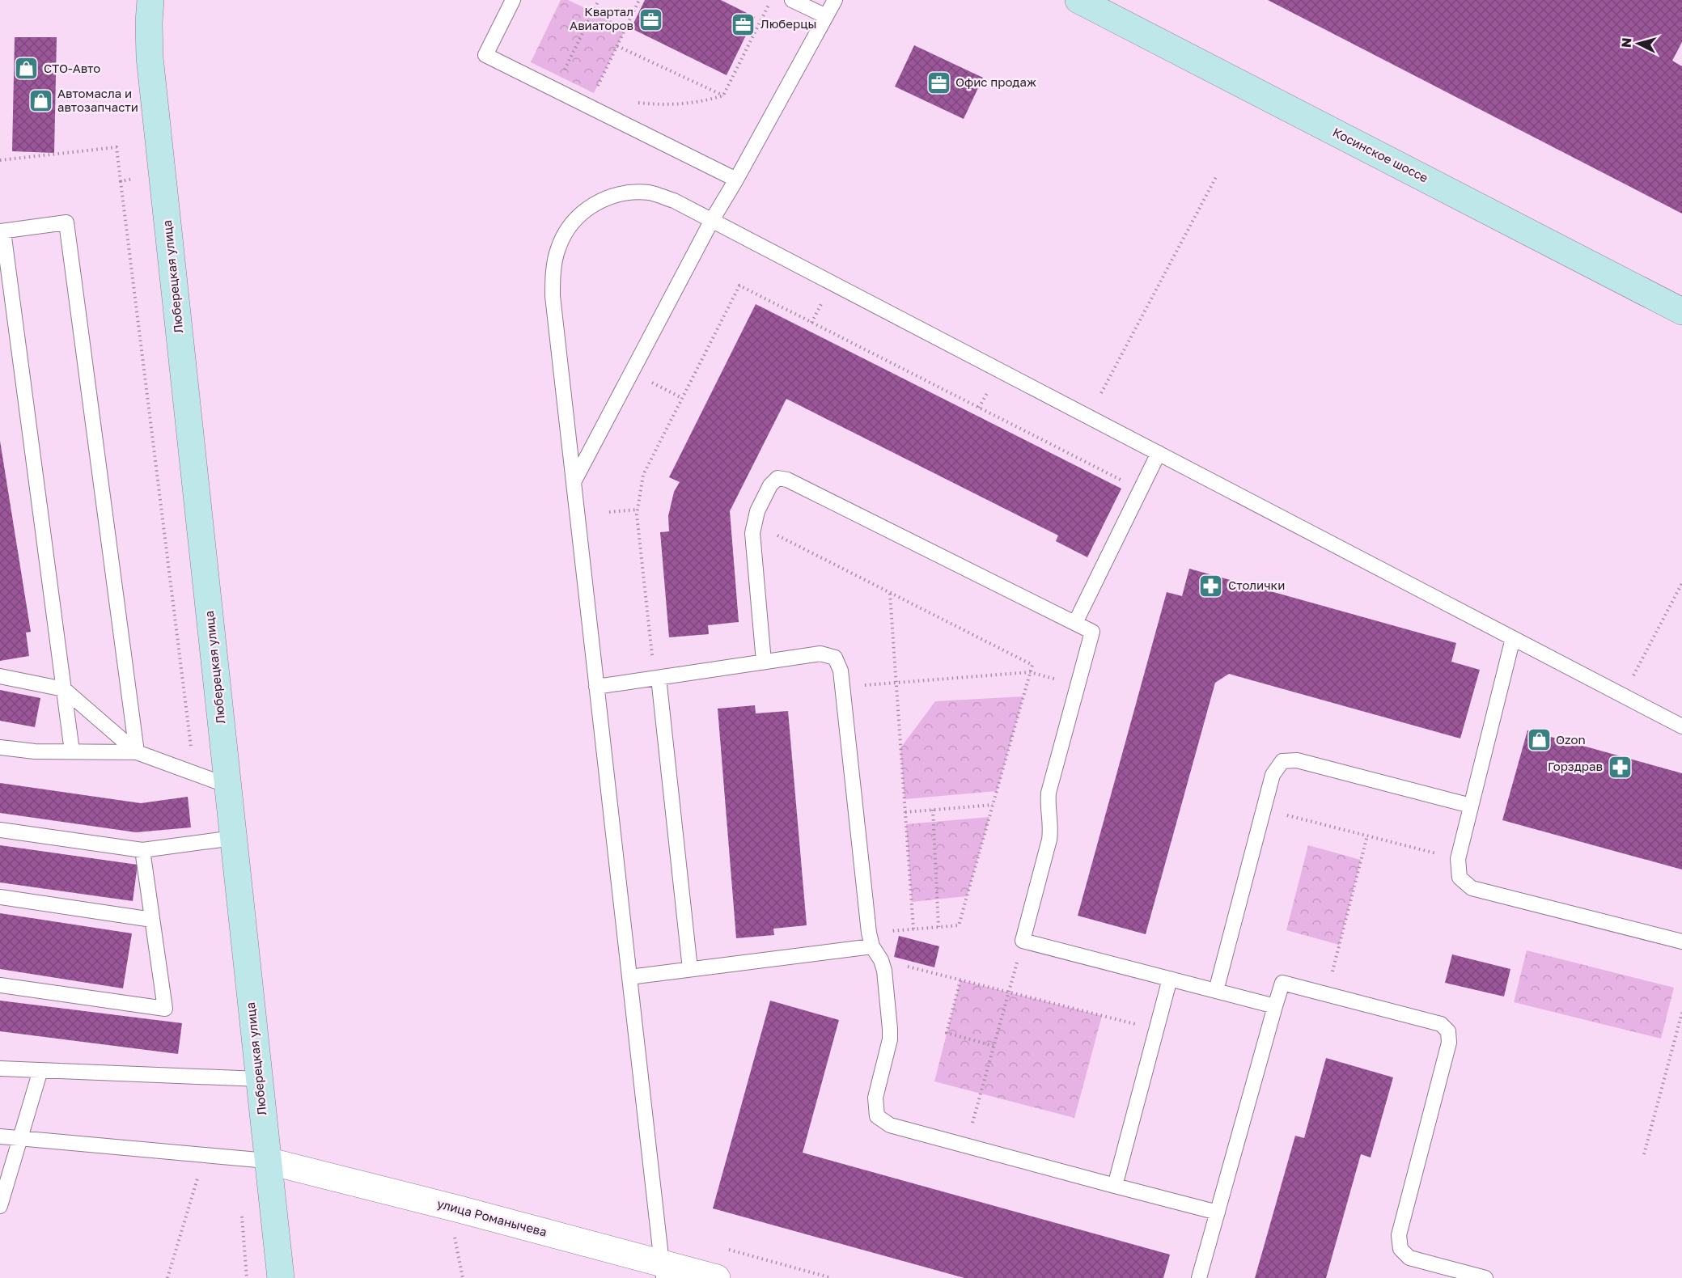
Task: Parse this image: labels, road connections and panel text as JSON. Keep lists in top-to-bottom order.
{
  "streets": {
    "main road": ["Косинское шоссе", "Люберецкая улица"],
    "street": ["улица Романычева"]
  },
  "crossings": [
    ["Люберецкая улица", "улица Романычева"]
  ],
  "places": {
    "office": ["Квартал Авиаторов", "Люберцы", "Офис продаж"],
    "shop": ["СТО-Авто", "Автомасла и автозапчасти", "Ozon"],
    "pharmacy": ["Столички", "Горздрав"]
  },
  "north": "left"
}
